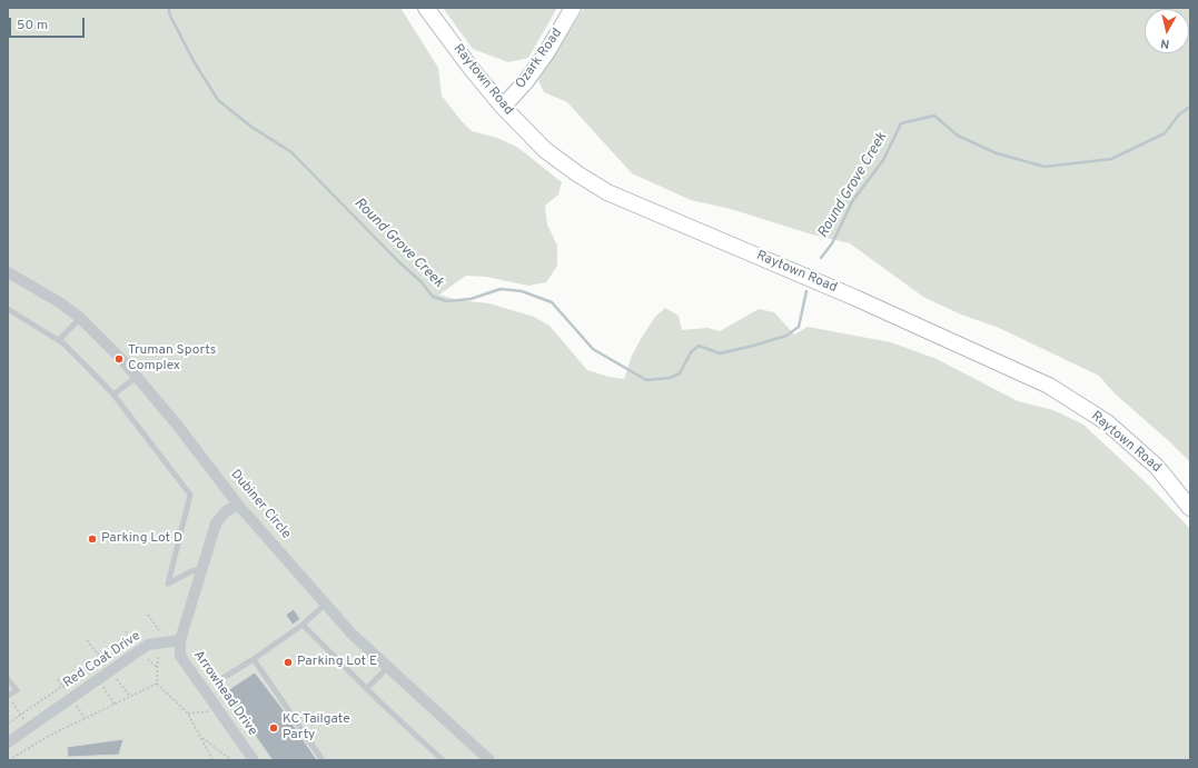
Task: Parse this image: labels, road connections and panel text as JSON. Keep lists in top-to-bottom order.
{
  "streets": {
    "main road": ["Ozark Road", "Raytown Road"],
    "street": ["Dubiner Circle", "Red Coat Drive", "Arrowhead Drive"]
  },
  "crossings": [
    ["Ozark Road", "Raytown Road"],
    ["Red Coat Drive", "Arrowhead Drive"]
  ],
  "water": ["Round Grove Creek"],
  "places": [
    "Truman Sports Complex",
    "Parking Lot D",
    "Parking Lot E",
    "KC Tailgate Party"
  ],
  "scale_bar": "50 m",
  "north": "bottom"
}
